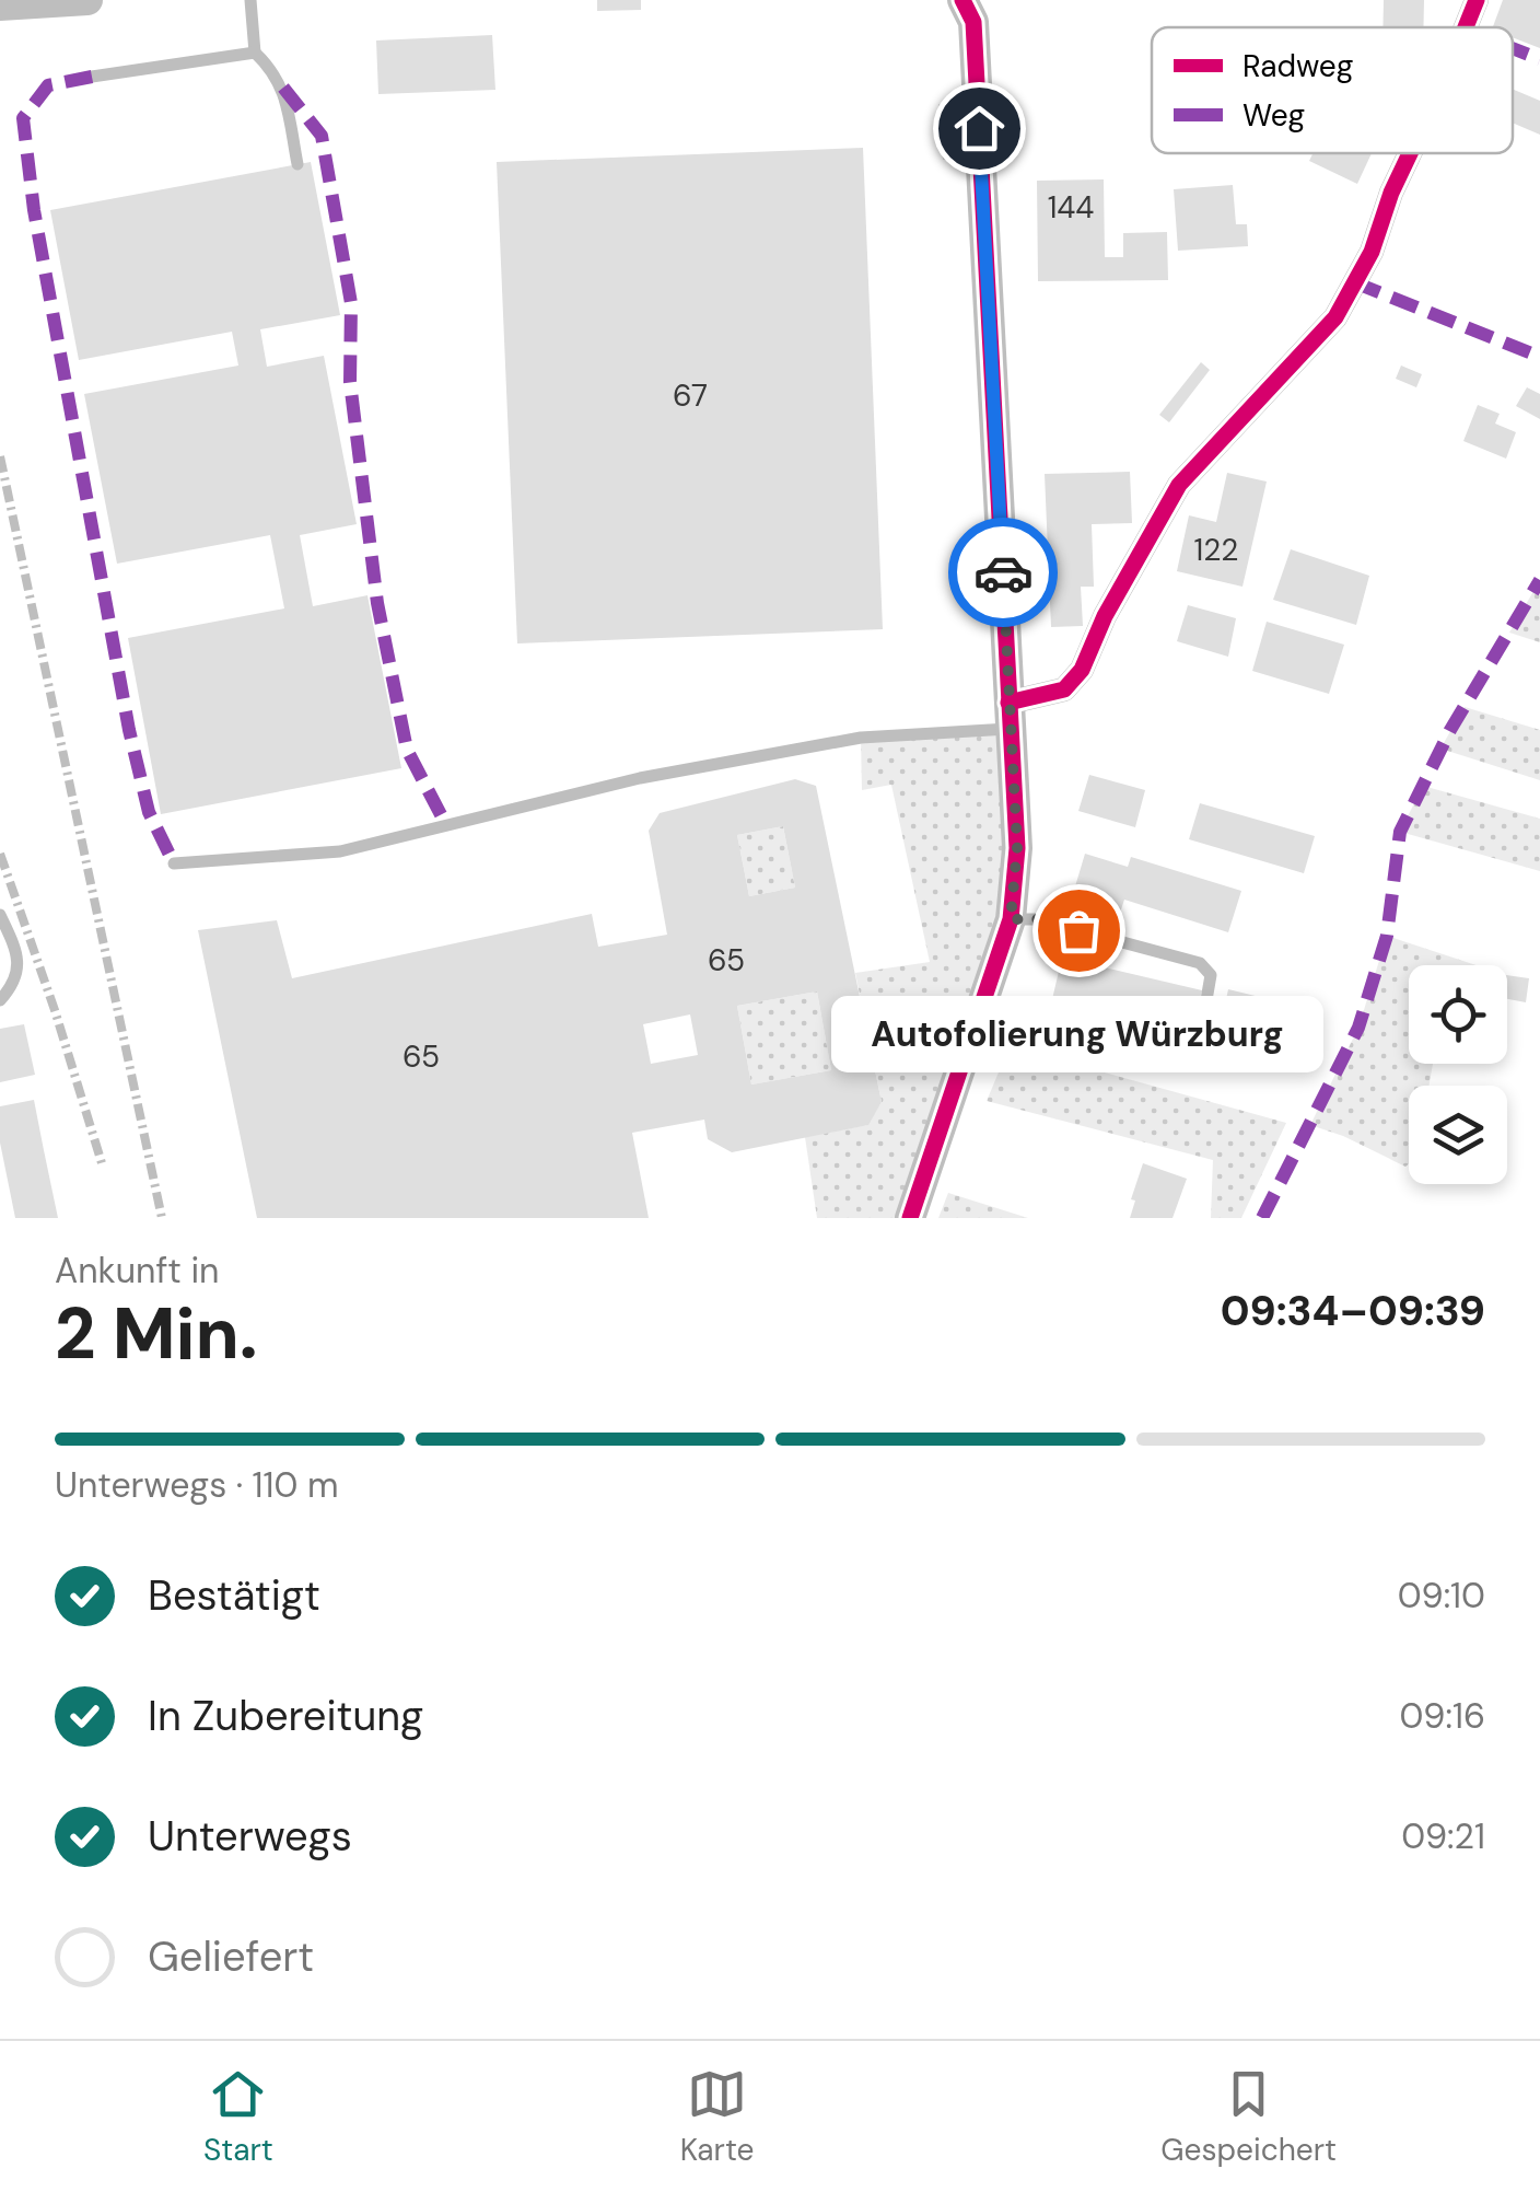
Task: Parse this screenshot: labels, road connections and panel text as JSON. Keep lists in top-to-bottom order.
{
  "places": ["Autofolierung Würzburg"],
  "house_numbers": [
    "144",
    "67",
    "122",
    "65",
    "65"
  ],
  "legend": ["Radweg", "Weg"],
  "page": {
    "bubble": "Autofolierung Würzburg",
    "heading": ["2 Min.", "Ankunft in", "09:34–09:39"],
    "bar": "Unterwegs · 110 m",
    "list": [
      ["Bestätigt", "09:10"],
      ["In Zubereitung", "09:16"],
      ["Unterwegs", "09:21"],
      "Geliefert"
    ],
    "tabs": ["Start", "Karte", "Gespeichert"]
  }
}
